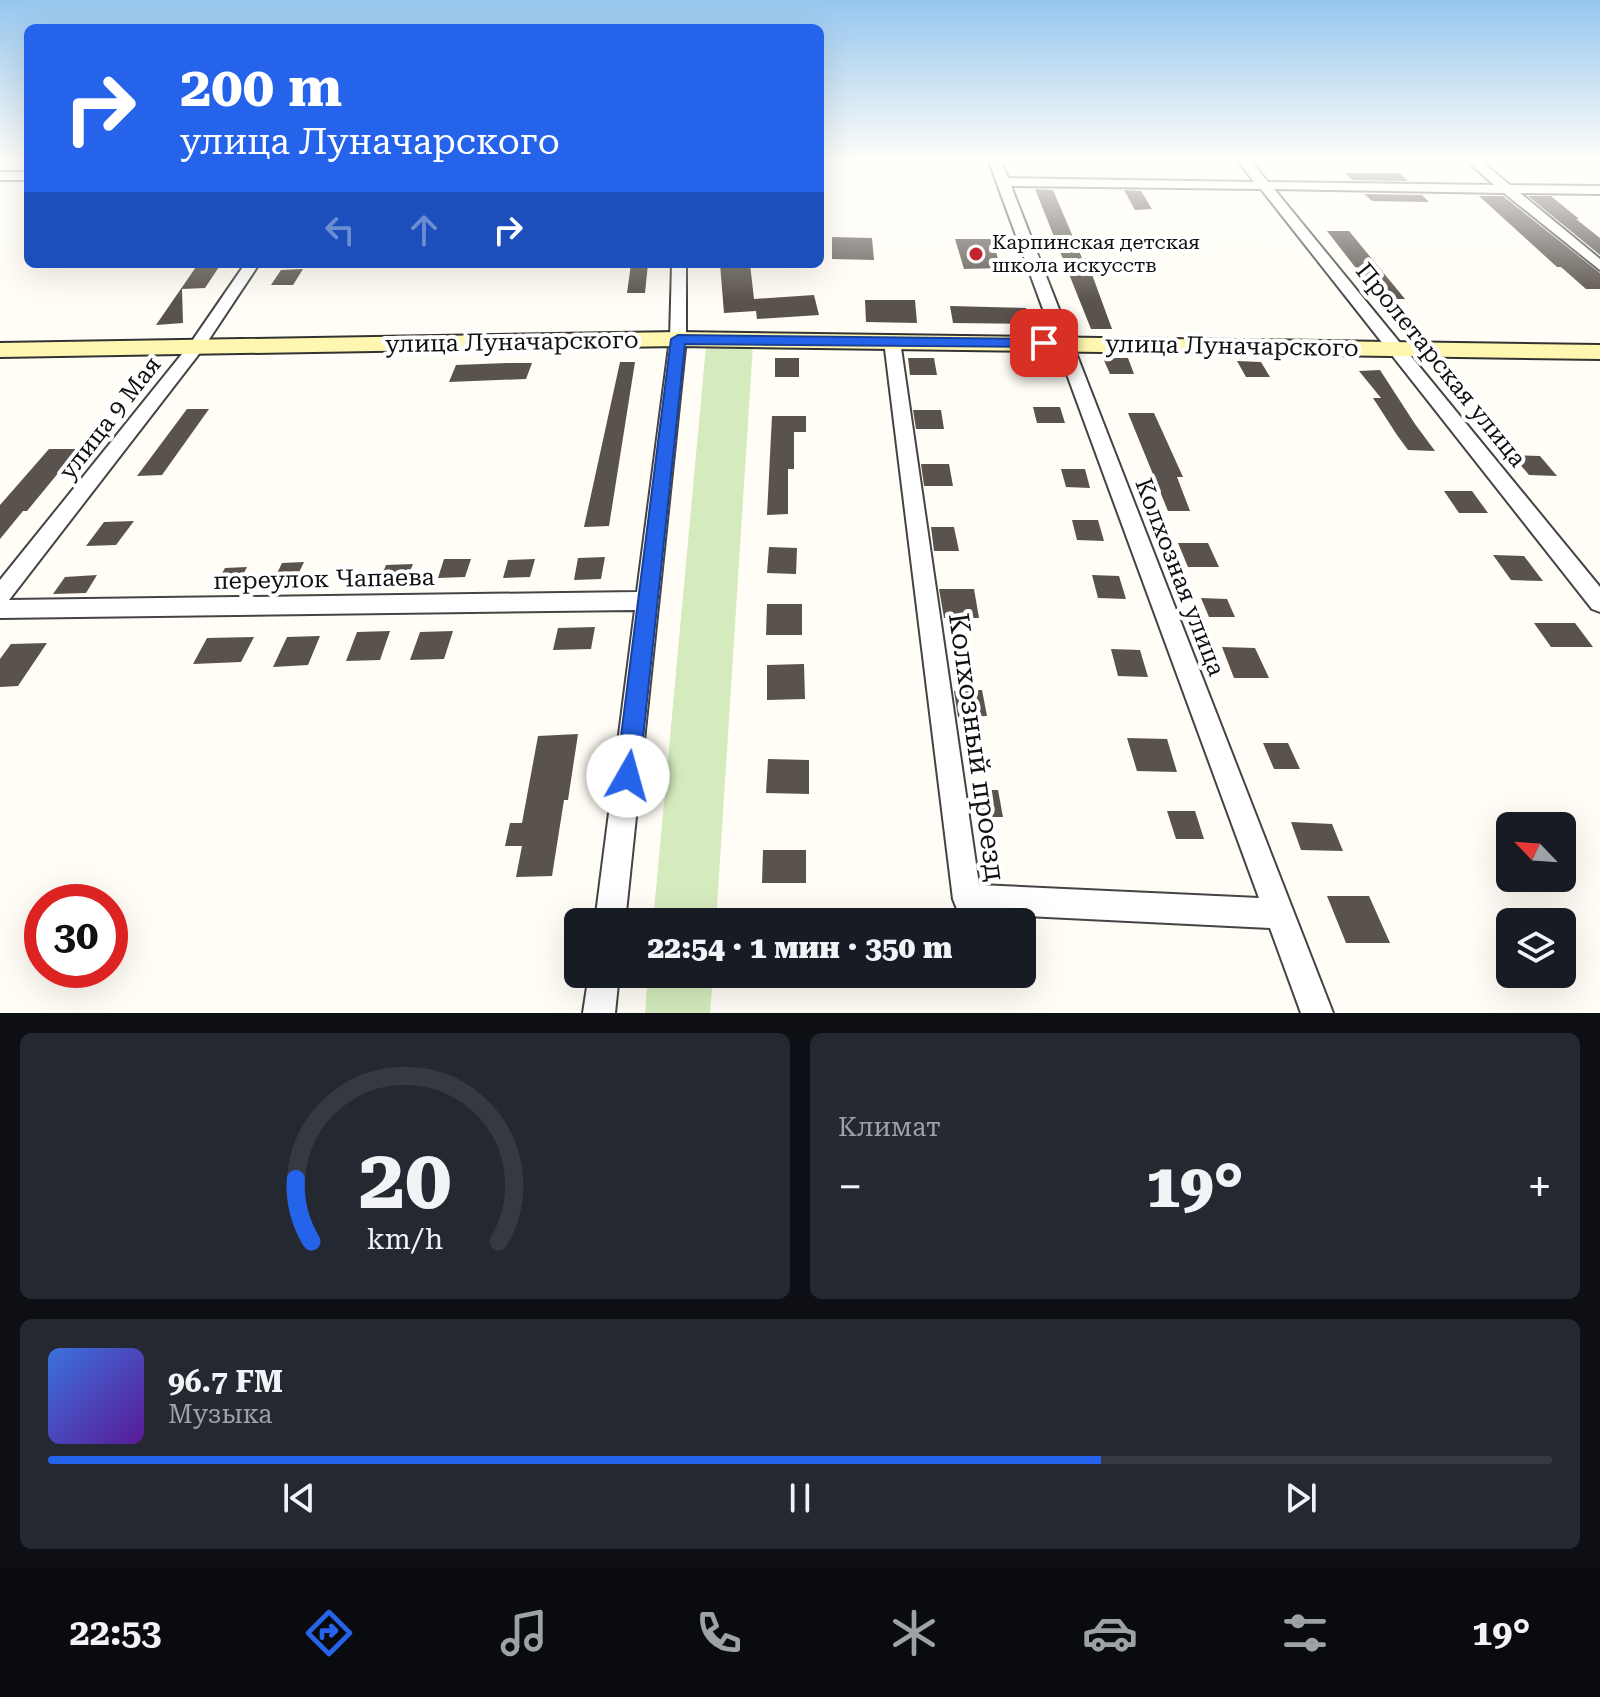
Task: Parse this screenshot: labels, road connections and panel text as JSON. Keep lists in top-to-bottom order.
{
  "streets": {
    "street": [
      "улица Луначарского",
      "Пролетарская улица",
      "улица 9 Мая",
      "Колхозная улица",
      "переулок Чапаева",
      "Колхозный проезд"
    ]
  },
  "crossings": [
    ["улица Луначарского", "Пролетарская улица"],
    ["улица Луначарского", "улица 9 Мая"],
    ["улица Луначарского", "Колхозная улица"],
    ["улица Луначарского", "Колхозный проезд"],
    ["Колхозная улица", "Колхозный проезд"]
  ],
  "places": ["Карпинская детская школа искусств"],
  "north": "top left",
  "page": {
    "turn": ["200 m", "улица Луначарского"],
    "limit": "30",
    "trip": "22:54 · 1 мин · 350 m",
    "tile": "Климат",
    "heat": ["−", "19°", "+"],
    "song": ["96.7 FM", "Музыка"],
    "tabs": ["22:53", "19°"],
    "gauge": ["20", "km/h"]
  }
}
